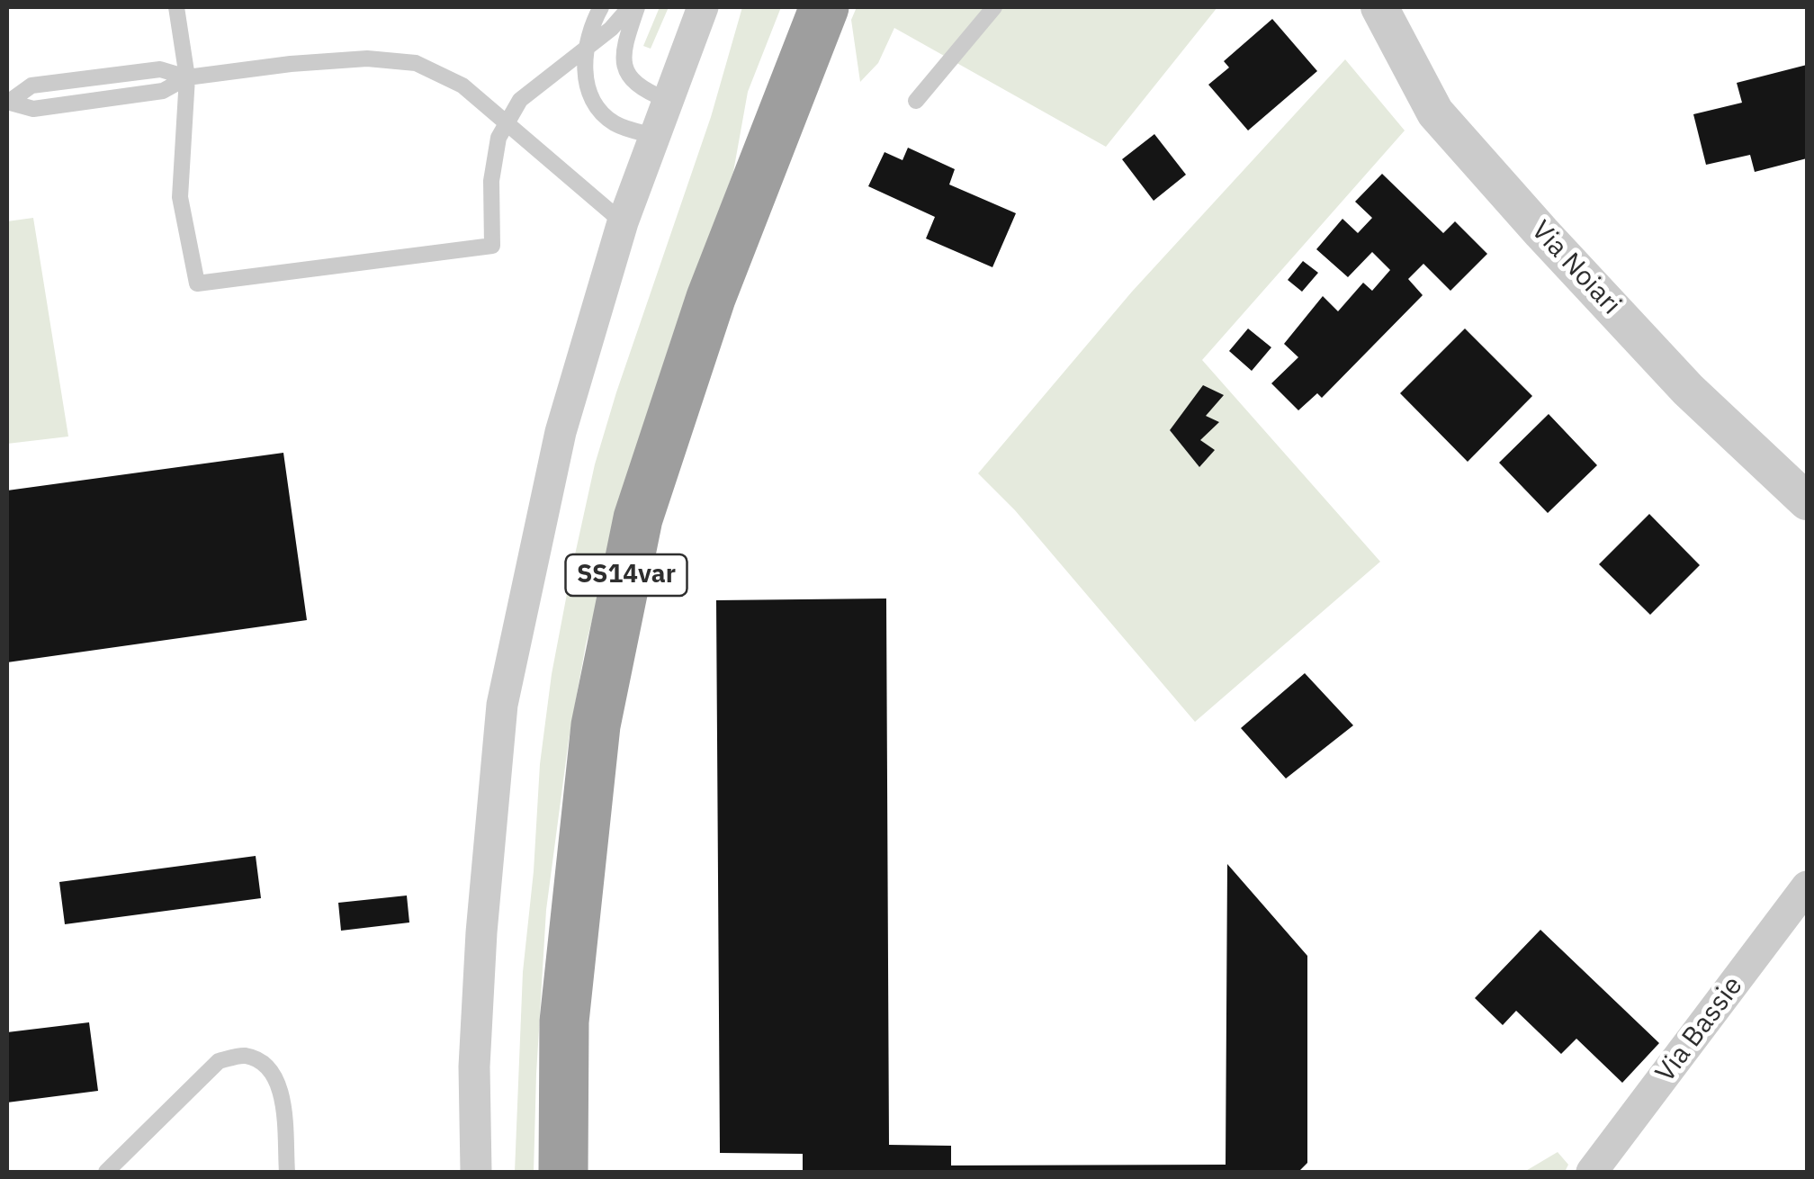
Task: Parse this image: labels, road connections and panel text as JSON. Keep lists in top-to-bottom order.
{
  "streets": {
    "highway": ["SS14var"],
    "street": ["Via Noiari", "Via Bassie"]
  }
}
